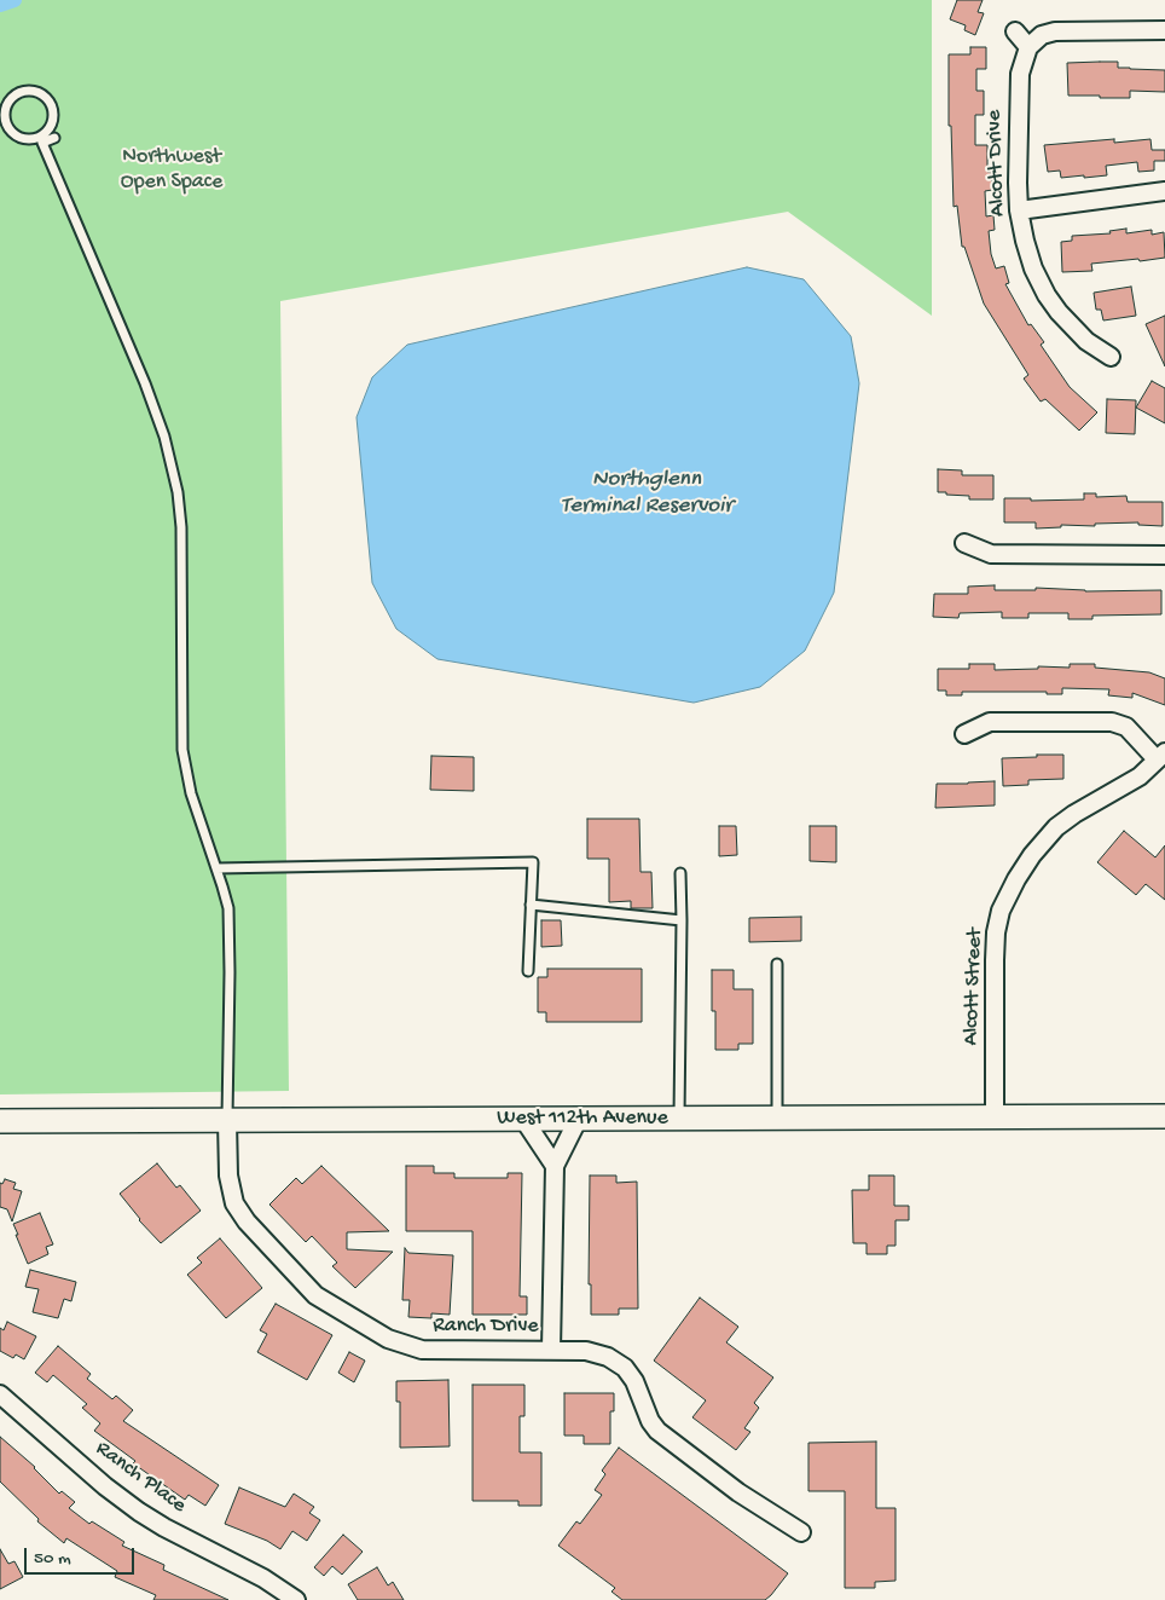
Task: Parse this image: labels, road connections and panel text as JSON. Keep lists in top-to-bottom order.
{
  "streets": {
    "main road": ["West 112th Avenue"],
    "street": [
      "Alcott Drive",
      "Alcott Street",
      "Ranch Drive",
      "Ranch Place"
    ]
  },
  "crossings": [
    ["Alcott Street", "West 112th Avenue"],
    ["West 112th Avenue", "Ranch Drive"]
  ],
  "water": ["Northglenn Terminal Reservoir"],
  "parks": ["Northwest Open Space"],
  "scale_bar": "50 m"
}
